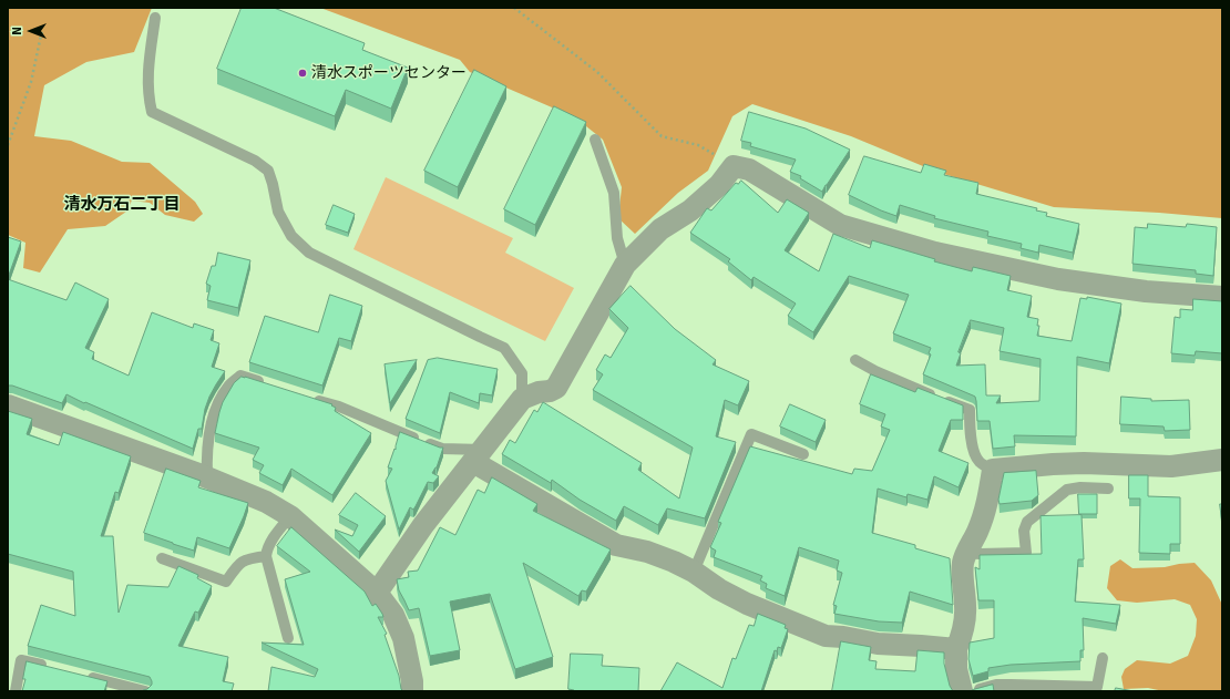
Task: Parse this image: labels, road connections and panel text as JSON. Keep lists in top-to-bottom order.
{
  "districts": ["清水万石二丁目"],
  "places": ["清水スポーツセンター"],
  "north": "left"
}
